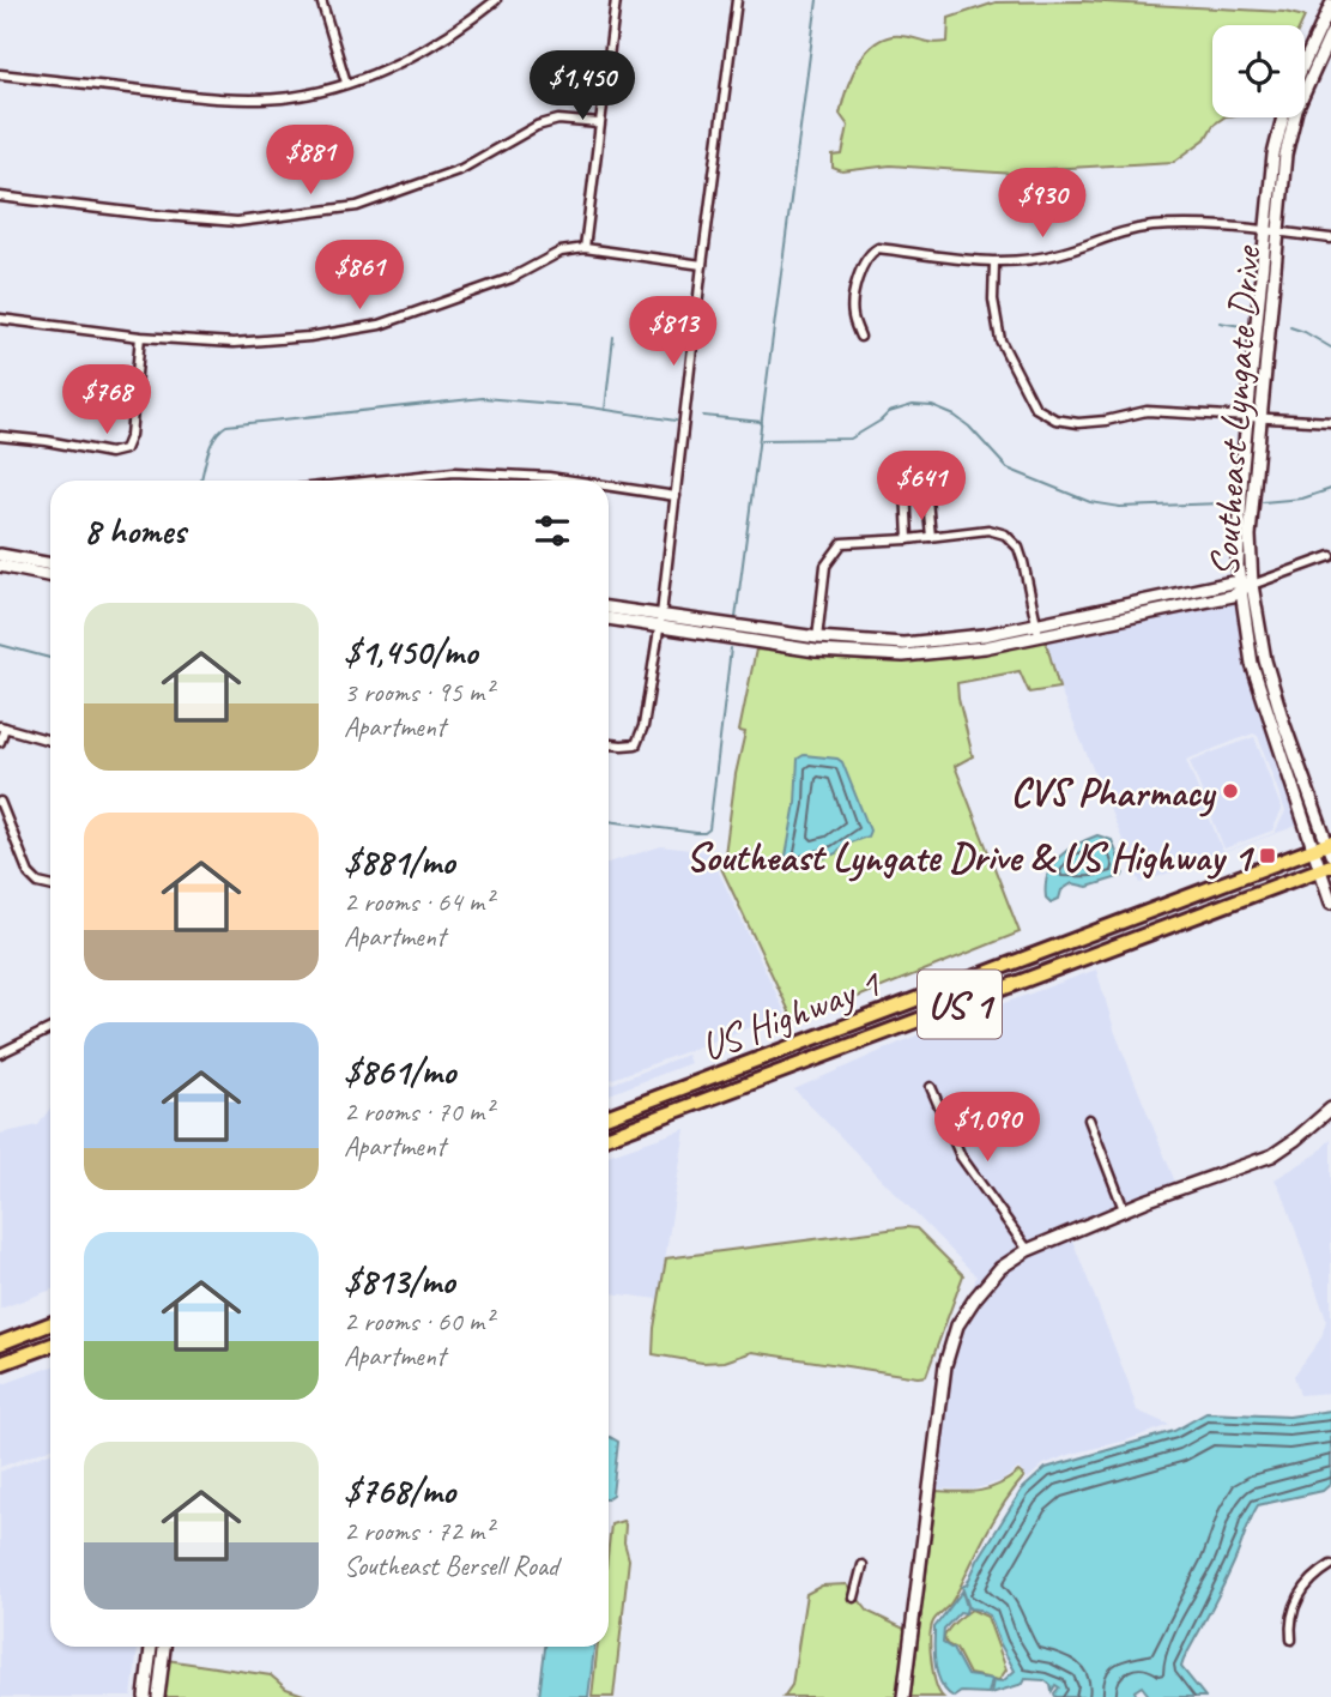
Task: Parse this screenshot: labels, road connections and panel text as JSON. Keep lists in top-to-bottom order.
{
  "streets": {
    "main road": ["US 1", "US Highway 1"],
    "street": ["Southeast Lyngate Drive"]
  },
  "crossings": [
    ["Southeast Lyngate Drive", "US Highway 1"]
  ],
  "places": {
    "other": ["CVS Pharmacy"],
    "transit": ["Southeast Lyngate Drive & US Highway 1"]
  },
  "page": {
    "price": [
      "$1,450",
      "$881",
      "$930",
      "$861",
      "$813",
      "$768",
      "$641",
      "$1,090"
    ],
    "heading": "8 homes",
    "list": [
      {
        "name": "$1,450/mo",
        "note": "3 rooms · 95 m² · Apartment"
      },
      {
        "name": "$881/mo",
        "note": "2 rooms · 64 m² · Apartment"
      },
      {
        "name": "$861/mo",
        "note": "2 rooms · 70 m² · Apartment"
      },
      {
        "name": "$813/mo",
        "note": "2 rooms · 60 m² · Apartment"
      },
      {
        "name": "$768/mo",
        "note": "2 rooms · 72 m² · Southeast Bersell Road"
      }
    ]
  }
}
